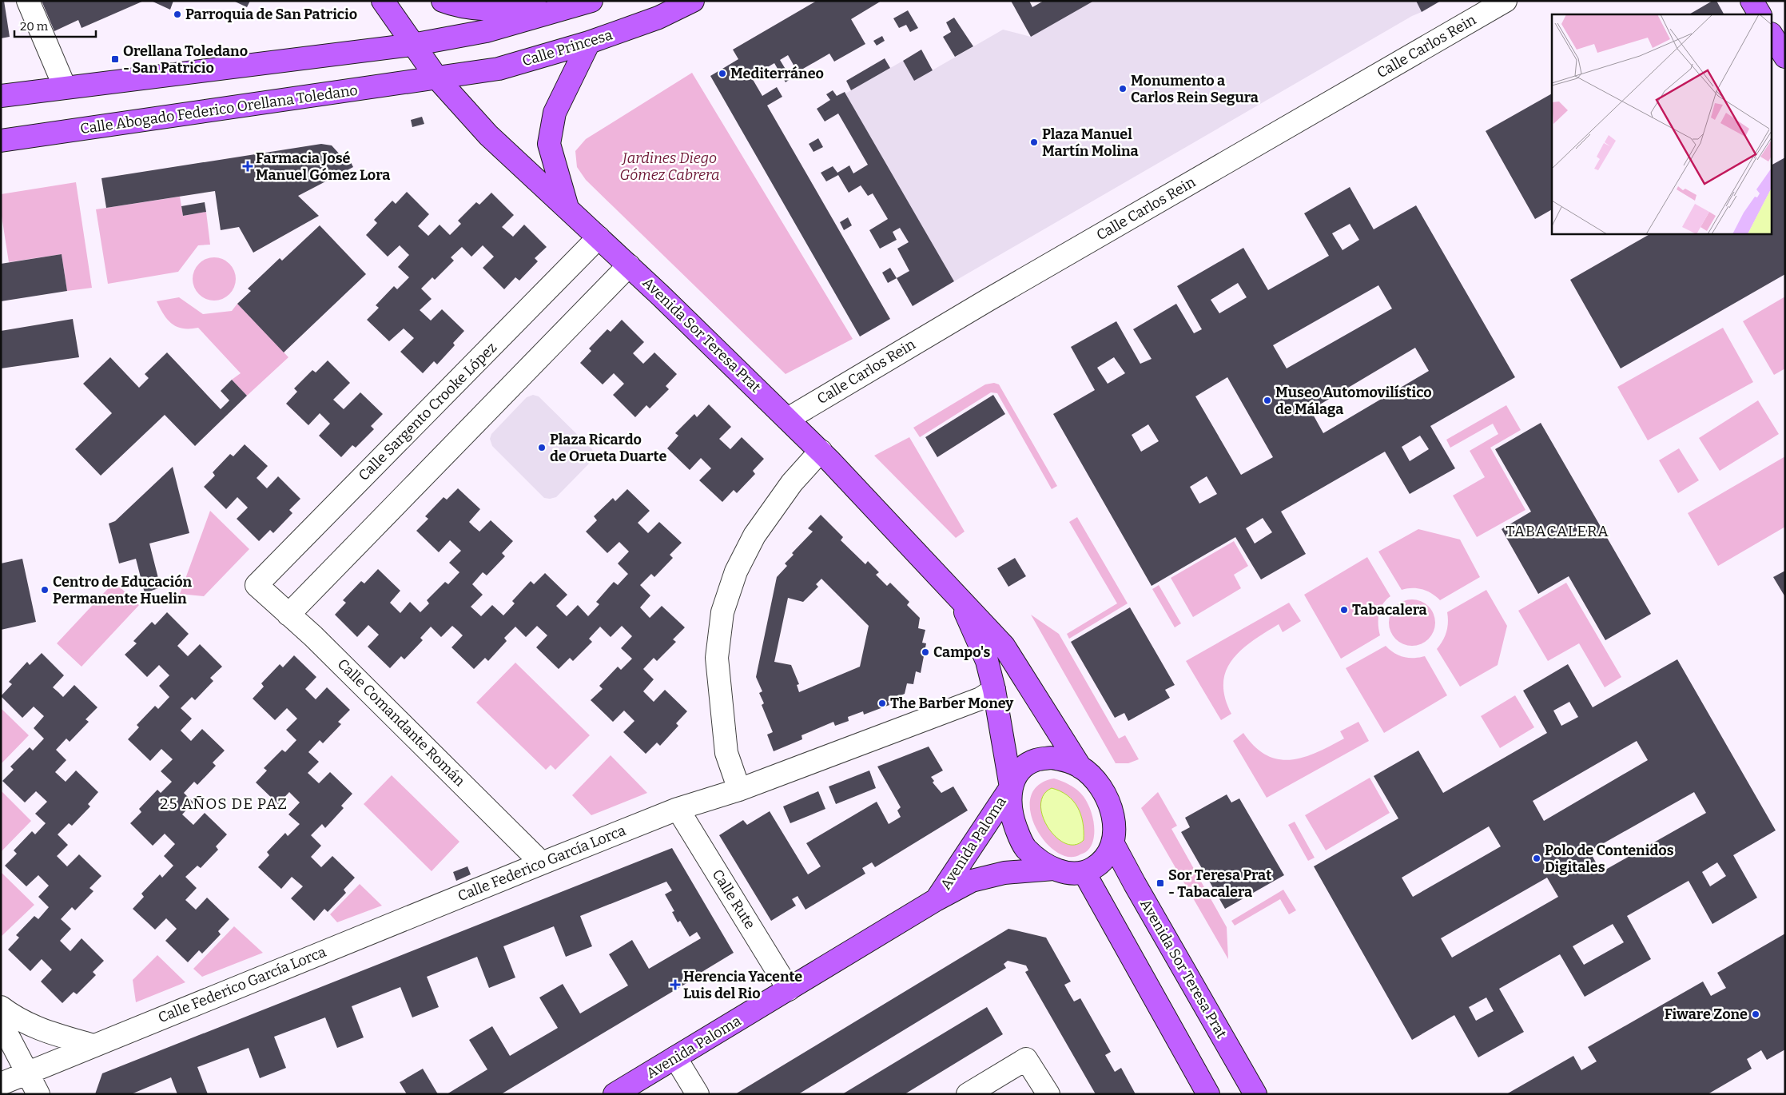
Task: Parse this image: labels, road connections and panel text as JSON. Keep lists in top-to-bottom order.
{
  "streets": {
    "main road": [
      "Calle Princesa",
      "Calle Abogado Federico Orellana Toledano",
      "Avenida Sor Teresa Prat",
      "Avenida Paloma"
    ],
    "street": [
      "Calle Carlos Rein",
      "Calle Sargento Crooke López",
      "Calle Comandante Román",
      "Calle Federico García Lorca",
      "Calle Rute"
    ]
  },
  "crossings": [
    ["Calle Carlos Rein", "Avenida Sor Teresa Prat"],
    ["Calle Princesa", "Calle Abogado Federico Orellana Toledano"],
    ["Calle Princesa", "Avenida Sor Teresa Prat"],
    ["Calle Abogado Federico Orellana Toledano", "Avenida Sor Teresa Prat"],
    ["Avenida Sor Teresa Prat", "Calle Sargento Crooke López"],
    ["Avenida Sor Teresa Prat", "Avenida Paloma"],
    ["Avenida Sor Teresa Prat", "Calle Federico García Lorca"],
    ["Calle Sargento Crooke López", "Calle Comandante Román"],
    ["Calle Comandante Román", "Calle Federico García Lorca"],
    ["Avenida Paloma", "Calle Rute"],
    ["Calle Federico García Lorca", "Calle Rute"]
  ],
  "districts": ["TABACALERA", "25 AÑOS DE PAZ"],
  "parks": ["Jardines Diego Gómez Cabrera"],
  "places": {
    "other": [
      "Parroquia de San Patricio",
      "Mediterráneo",
      "Monumento a Carlos Rein Segura",
      "Plaza Manuel Martín Molina",
      "Museo Automovilístico de Málaga",
      "Plaza Ricardo de Orueta Duarte",
      "Centro de Educación Permanente Huelin",
      "Tabacalera",
      "Campo's",
      "The Barber Money",
      "Polo de Contenidos Digitales",
      "Fiware Zone"
    ],
    "transit": ["Orellana Toledano - San Patricio", "Sor Teresa Prat - Tabacalera"],
    "health": ["Farmacia José Manuel Gómez Lora", "Herencia Yacente Luis del Rio"]
  },
  "scale_bar": "20 m"
}
